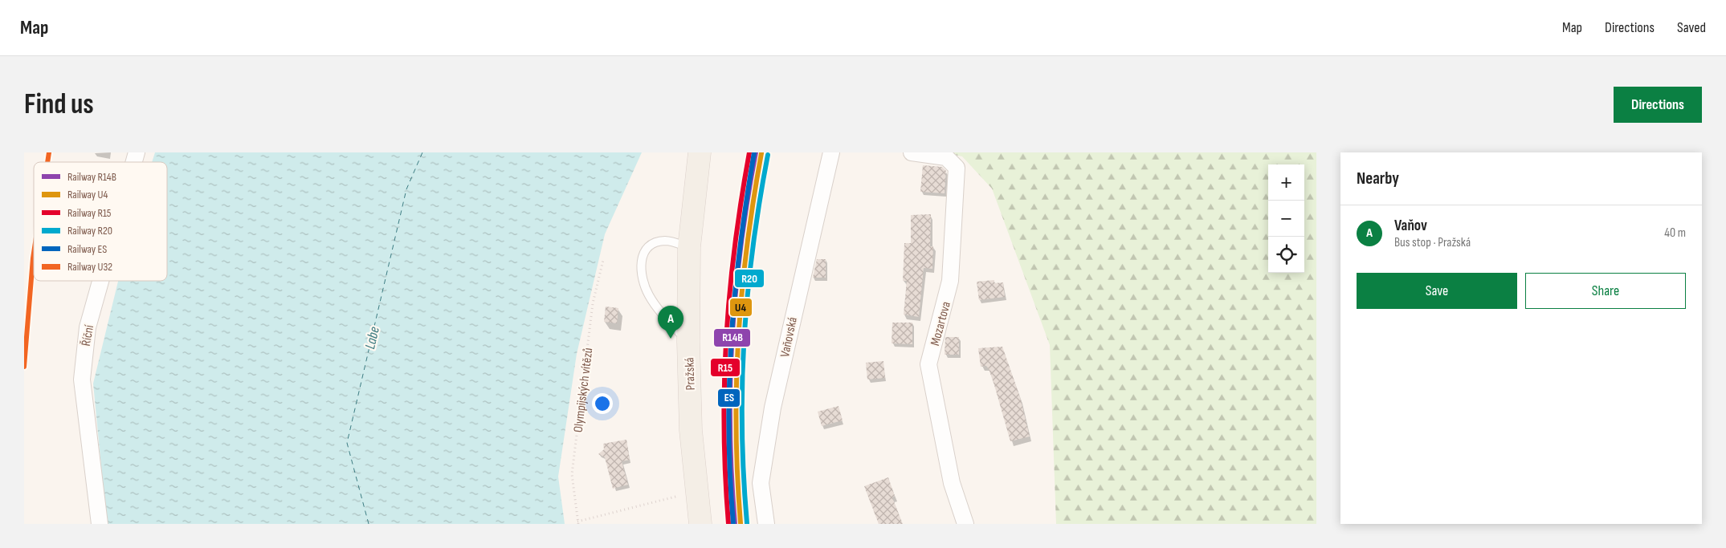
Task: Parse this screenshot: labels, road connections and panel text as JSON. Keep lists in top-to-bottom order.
{
  "streets": {
    "main road": ["Pražská"],
    "street": ["Mozartova", "Říční", "Vaňovská"],
    "path": ["Olympijských vítězů"]
  },
  "crossings": [
    ["Pražská", "Olympijských vítězů"]
  ],
  "water": ["Labe"],
  "lines": [
    "rail line R14B",
    "rail line R15",
    "rail line ES",
    "rail line U32",
    "rail line U4",
    "rail line R20"
  ],
  "legend": [
    "Railway R14B",
    "Railway U4",
    "Railway R15",
    "Railway R20",
    "Railway ES",
    "Railway U32"
  ],
  "page": {
    "header": "Map",
    "nav": ["Map", "Directions", "Saved"],
    "buttons": [
      "Directions",
      ["Save", "Share"]
    ],
    "title": "Find us",
    "heading": "Nearby",
    "map_buttons": ["+", "−"],
    "list": [
      {
        "mark": "A",
        "name": "Vaňov",
        "note": "Bus stop · Pražská",
        "value": "40 m"
      }
    ],
    "pins": "A"
  }
}
